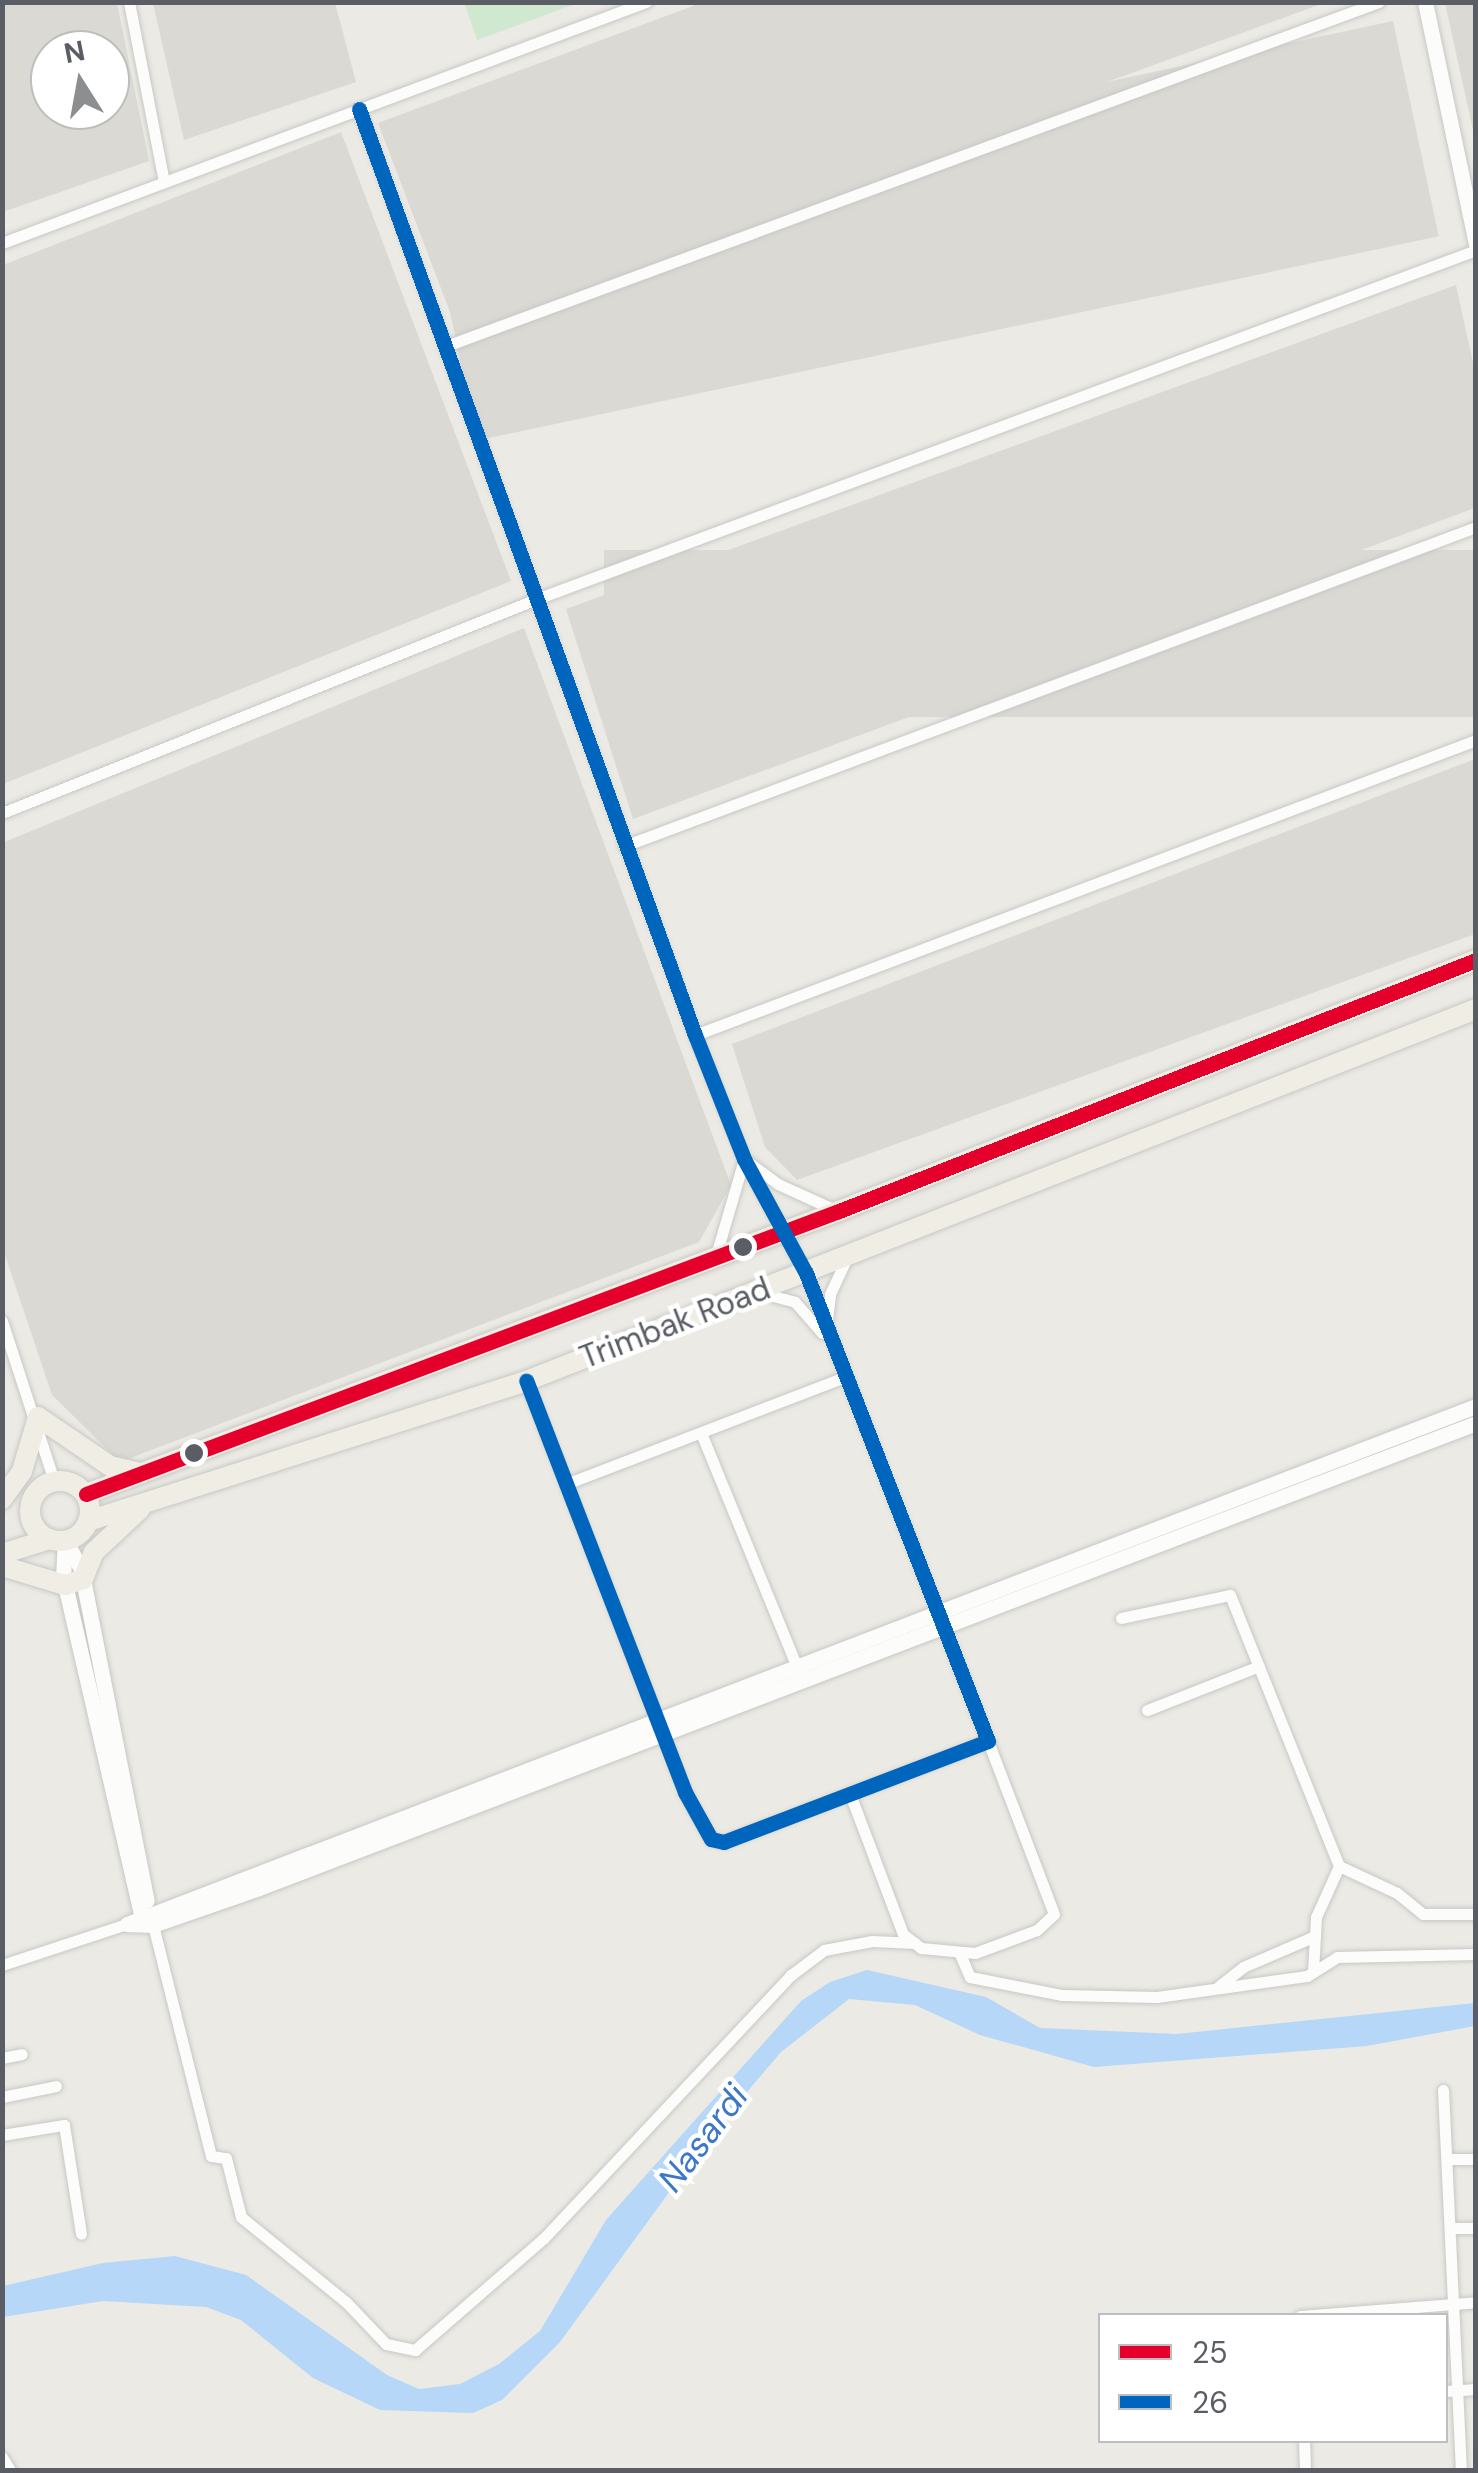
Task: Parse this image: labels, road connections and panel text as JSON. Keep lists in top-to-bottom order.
{
  "streets": {
    "highway": ["Trimbak Road"]
  },
  "water": ["Nasardi"],
  "lines": ["transit line 26", "transit line 25"],
  "legend": ["25", "26"],
  "north": "top"
}
